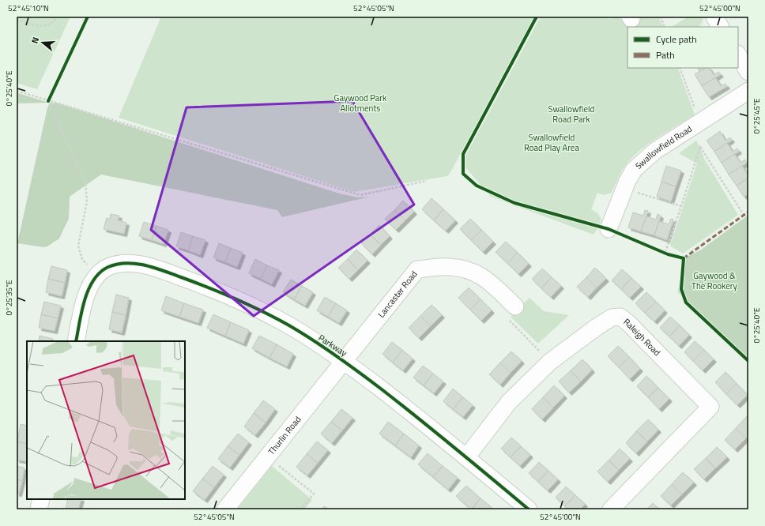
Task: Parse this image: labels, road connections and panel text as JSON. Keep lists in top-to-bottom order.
{
  "streets": {
    "street": [
      "Swallowfield Road",
      "Lancaster Road",
      "Raleigh Road",
      "Parkway",
      "Thurlin Road"
    ]
  },
  "crossings": [
    ["Lancaster Road", "Parkway"],
    ["Lancaster Road", "Thurlin Road"],
    ["Raleigh Road", "Parkway"],
    ["Parkway", "Thurlin Road"]
  ],
  "parks": [
    "Gaywood Park Allotments",
    "Swallowfield Road Park",
    "Swallowfield Road Play Area",
    "Gaywood & The Rookery"
  ],
  "legend": ["Cycle path", "Path"],
  "north": "left",
  "coordinates": [
    "52°45'10\"N",
    "52°45'05\"N",
    "52°45'00\"N",
    "0°25'40\"E",
    "0°25'45\"E",
    "0°25'35\"E"
  ]
}
